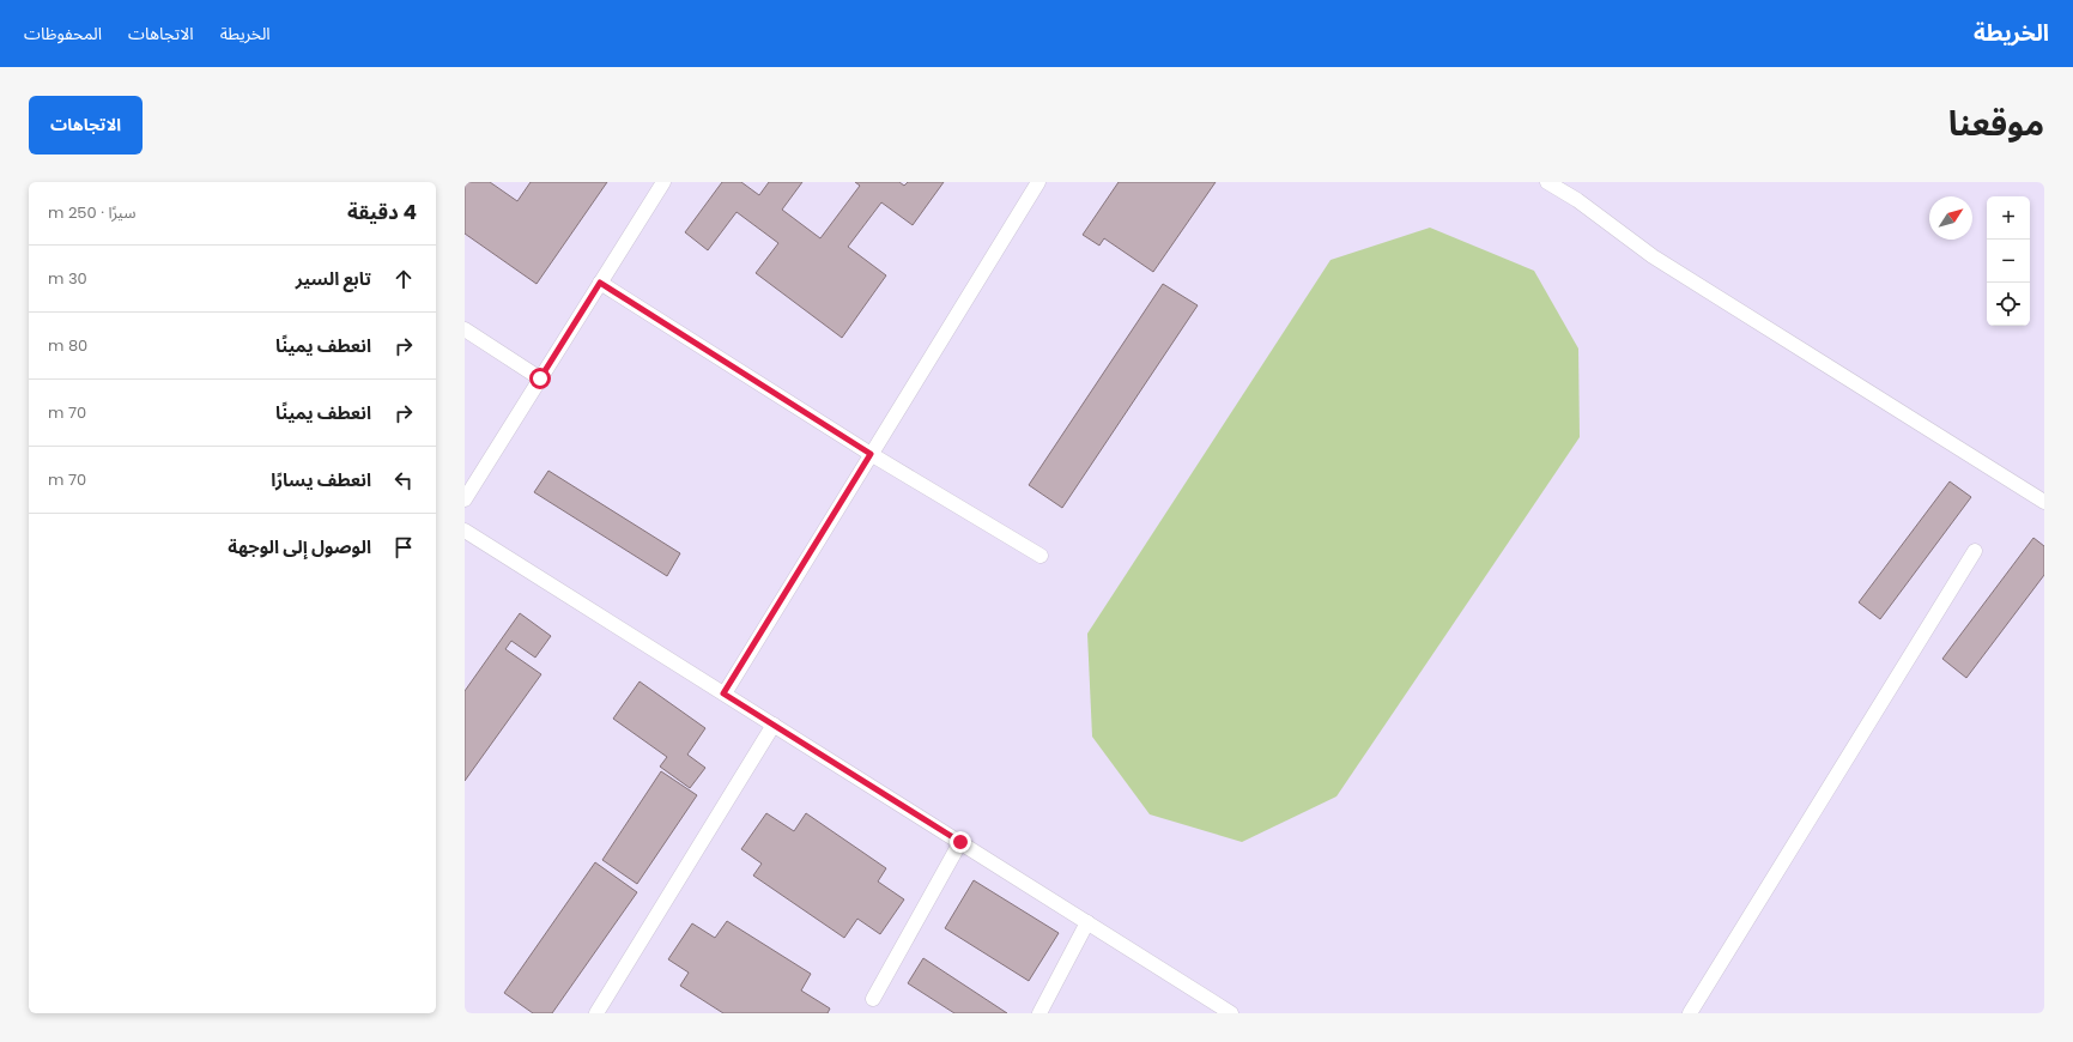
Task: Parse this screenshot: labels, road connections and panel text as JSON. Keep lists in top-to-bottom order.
{
  "north": "top right",
  "page": {
    "header": "الخريطة",
    "nav": ["الخريطة", "الاتجاهات", "المحفوظات"],
    "title": "موقعنا",
    "buttons": "الاتجاهات",
    "heading": ["4 دقيقة", "سيرًا · 250 m"],
    "map_buttons": ["+", "−"],
    "list": [
      ["تابع السير", "30 m"],
      ["انعطف يمينًا", "80 m"],
      ["انعطف يمينًا", "70 m"],
      ["انعطف يسارًا", "70 m"],
      "الوصول إلى الوجهة"
    ]
  }
}
